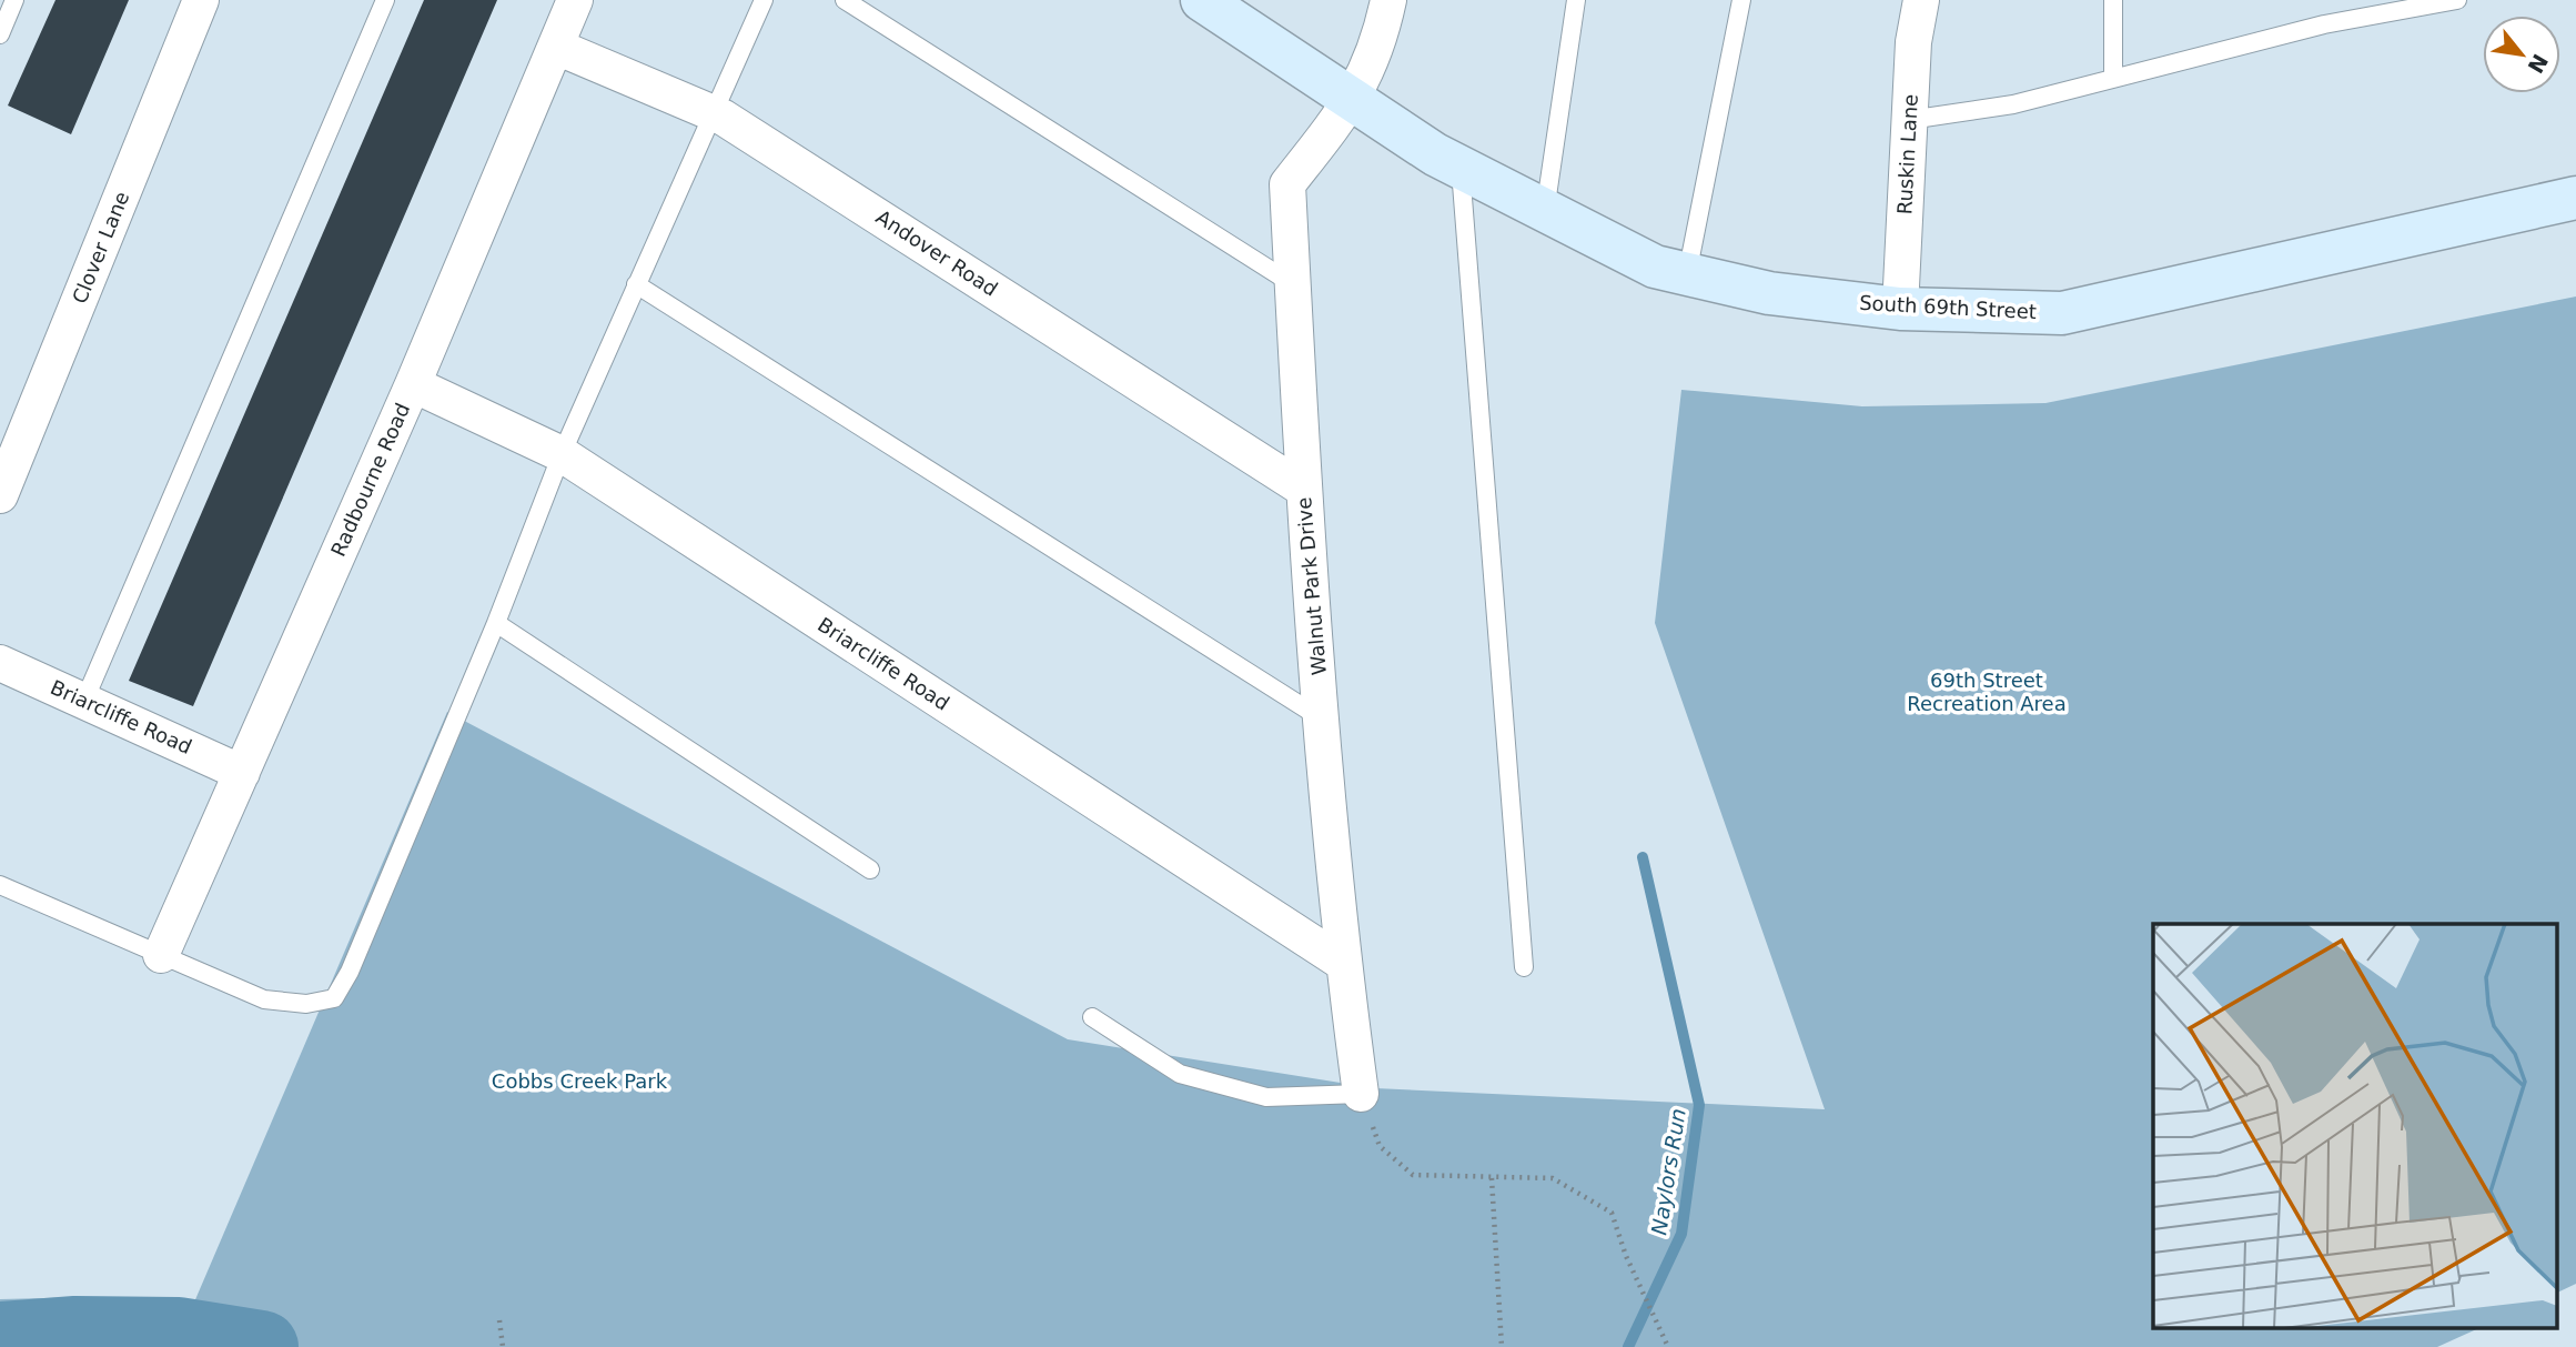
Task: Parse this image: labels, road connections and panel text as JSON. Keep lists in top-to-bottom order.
{
  "streets": {
    "main road": ["South 69th Street"],
    "street": [
      "Ruskin Lane",
      "Clover Lane",
      "Andover Road",
      "Radbourne Road",
      "Walnut Park Drive",
      "Briarcliffe Road"
    ]
  },
  "crossings": [
    ["Ruskin Lane", "South 69th Street"],
    ["Andover Road", "Radbourne Road"],
    ["Andover Road", "Walnut Park Drive"],
    ["South 69th Street", "Walnut Park Drive"],
    ["Radbourne Road", "Briarcliffe Road"],
    ["Walnut Park Drive", "Briarcliffe Road"]
  ],
  "water": ["Naylors Run"],
  "parks": ["69th Street Recreation Area", "Cobbs Creek Park"],
  "north": "bottom right"
}
